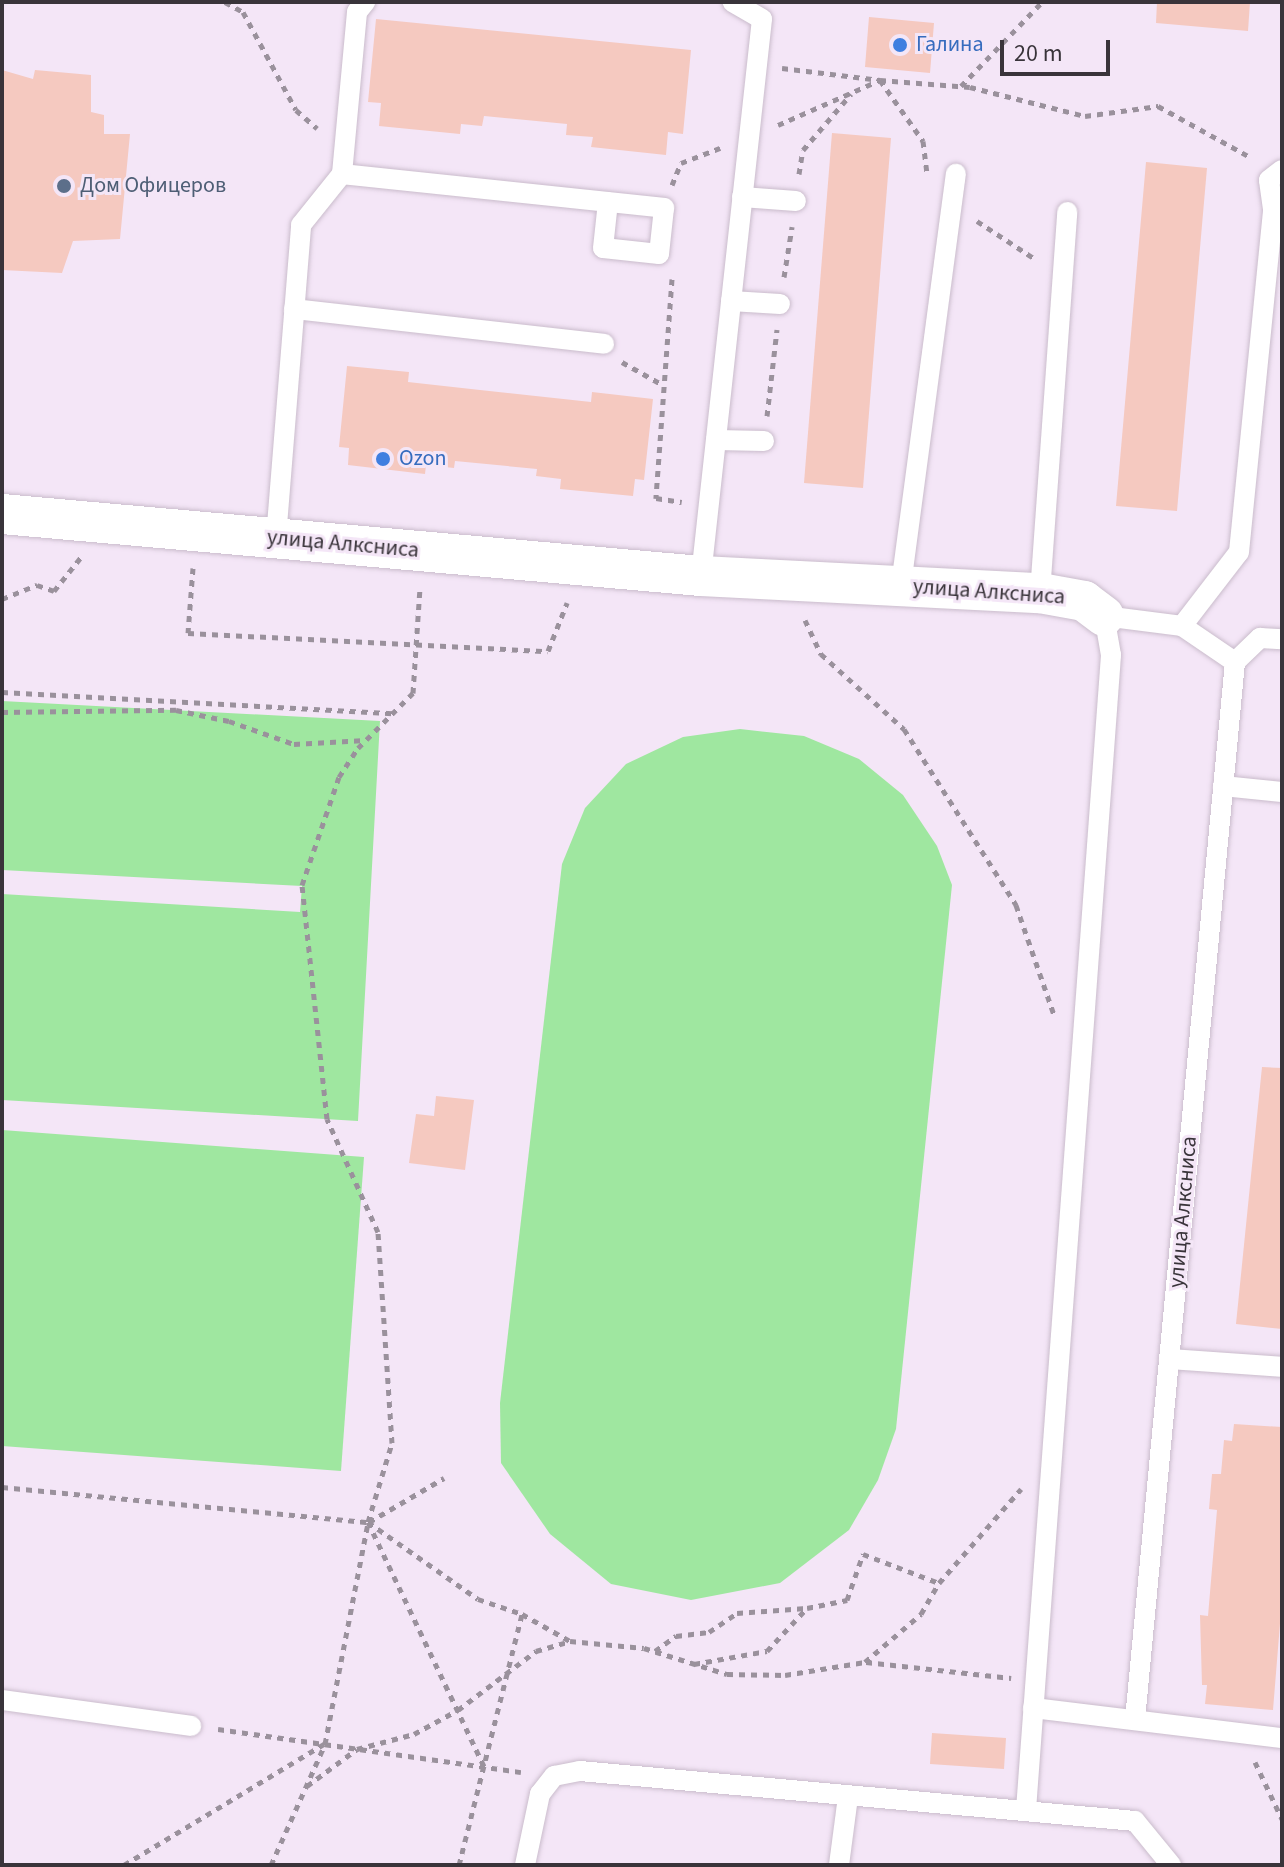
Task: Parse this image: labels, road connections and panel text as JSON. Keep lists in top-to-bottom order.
{
  "streets": {
    "street": ["улица Алксниса"]
  },
  "places": ["Галина", "Дом Офицеров", "Ozon"],
  "scale_bar": "20 m"
}
